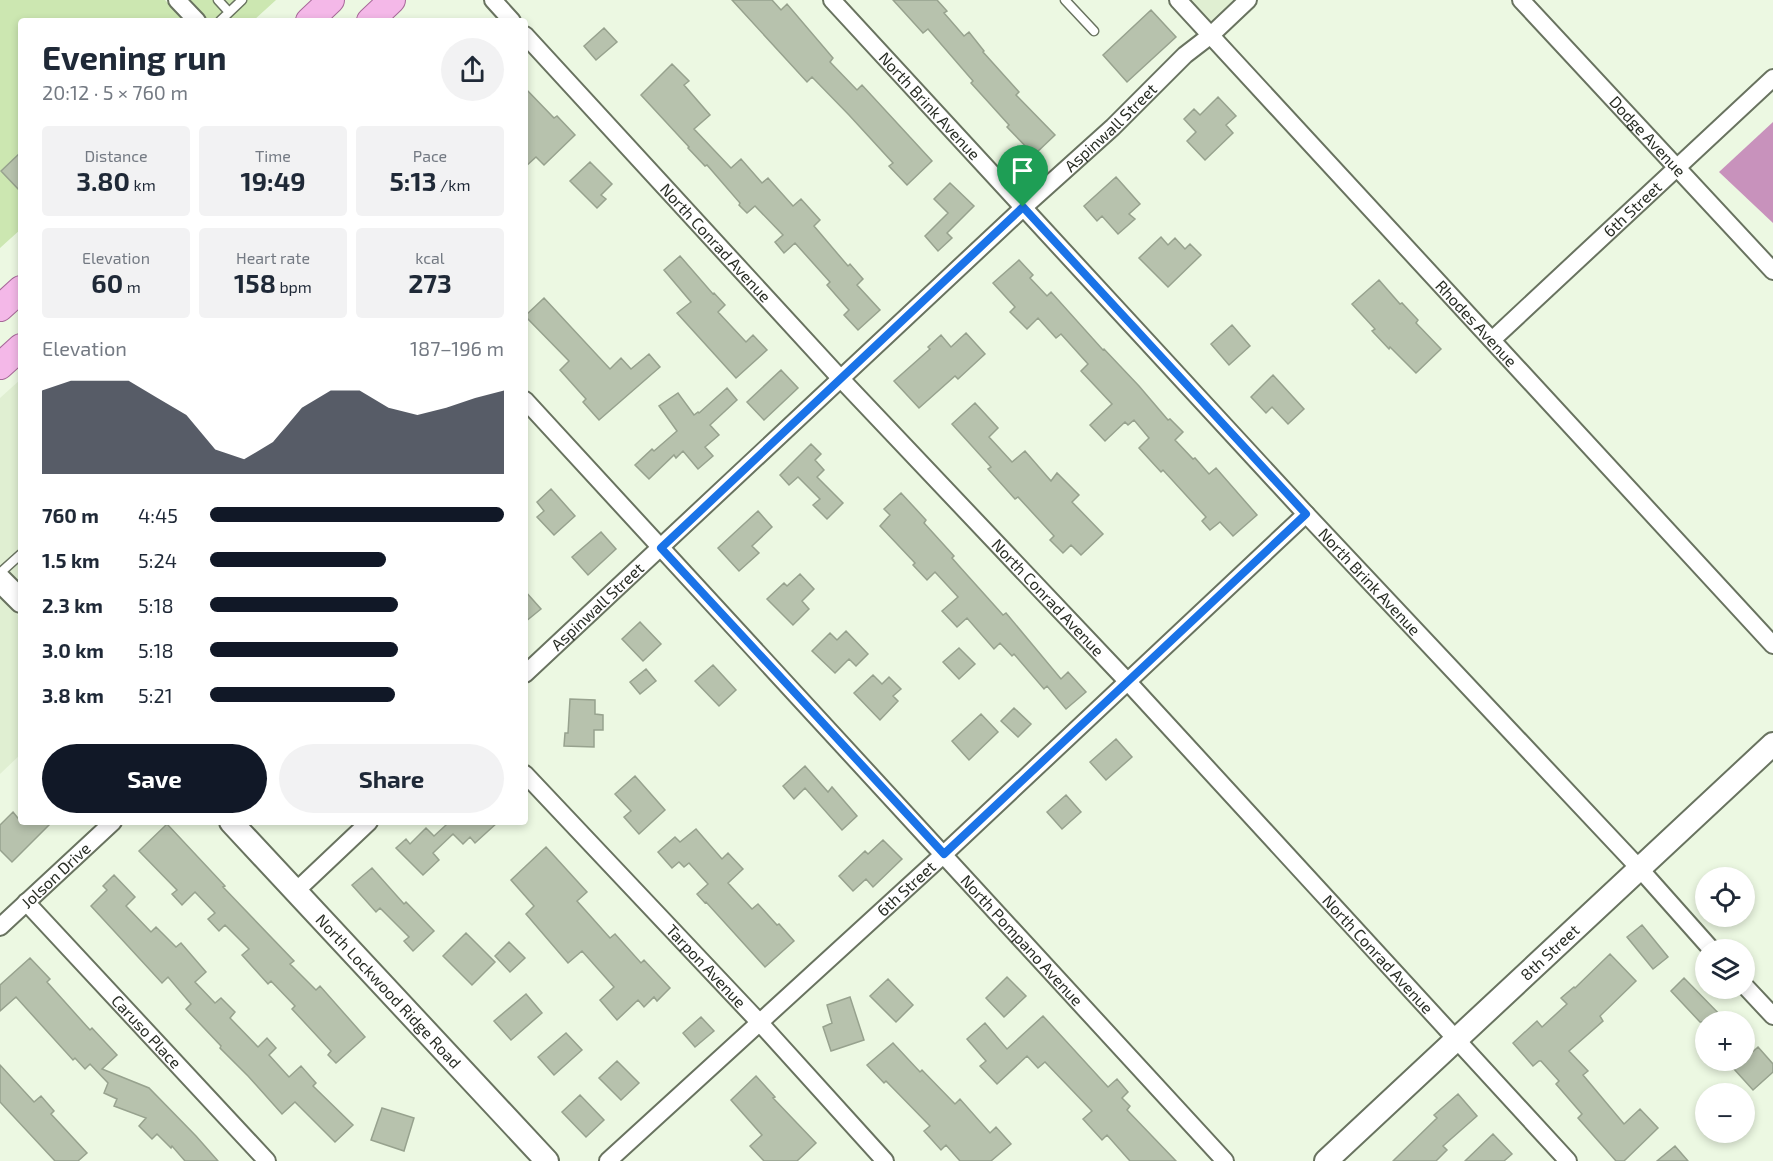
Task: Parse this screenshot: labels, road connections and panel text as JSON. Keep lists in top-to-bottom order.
{
  "streets": {
    "street": [
      "North Brink Avenue",
      "Aspinwall Street",
      "Dodge Avenue",
      "6th Street",
      "North Conrad Avenue",
      "Rhodes Avenue",
      "Jolson Drive",
      "North Pompano Avenue",
      "8th Street",
      "Tarpon Avenue",
      "North Lockwood Ridge Road",
      "Caruso Place"
    ]
  },
  "crossings": [
    ["North Brink Avenue", "Aspinwall Street"],
    ["North Brink Avenue", "6th Street"],
    ["North Brink Avenue", "8th Street"],
    ["Aspinwall Street", "North Conrad Avenue"],
    ["Aspinwall Street", "Rhodes Avenue"],
    ["Aspinwall Street", "North Pompano Avenue"],
    ["Dodge Avenue", "6th Street"],
    ["6th Street", "North Conrad Avenue"],
    ["6th Street", "Rhodes Avenue"],
    ["6th Street", "North Pompano Avenue"],
    ["6th Street", "Tarpon Avenue"],
    ["North Conrad Avenue", "8th Street"],
    ["Jolson Drive", "Caruso Place"]
  ],
  "page": {
    "heading": ["Evening run", "20:12 · 5 × 760 m"],
    "stats": [
      ["Distance", "3.80 km"],
      ["Time", "19:49"],
      ["Pace", "5:13 /km"],
      ["Elevation", "60 m"],
      ["Heart rate", "158 bpm"],
      ["kcal", "273"]
    ],
    "chart": ["Elevation", "187–196 m"],
    "list": [
      {
        "name": "760 m",
        "note": "4:45"
      },
      {
        "name": "1.5 km",
        "note": "5:24"
      },
      {
        "name": "2.3 km",
        "note": "5:18"
      },
      {
        "name": "3.0 km",
        "note": "5:18"
      },
      {
        "name": "3.8 km",
        "note": "5:21"
      }
    ],
    "buttons": ["Save", "Share"],
    "map_buttons": ["+", "−"]
  }
}
